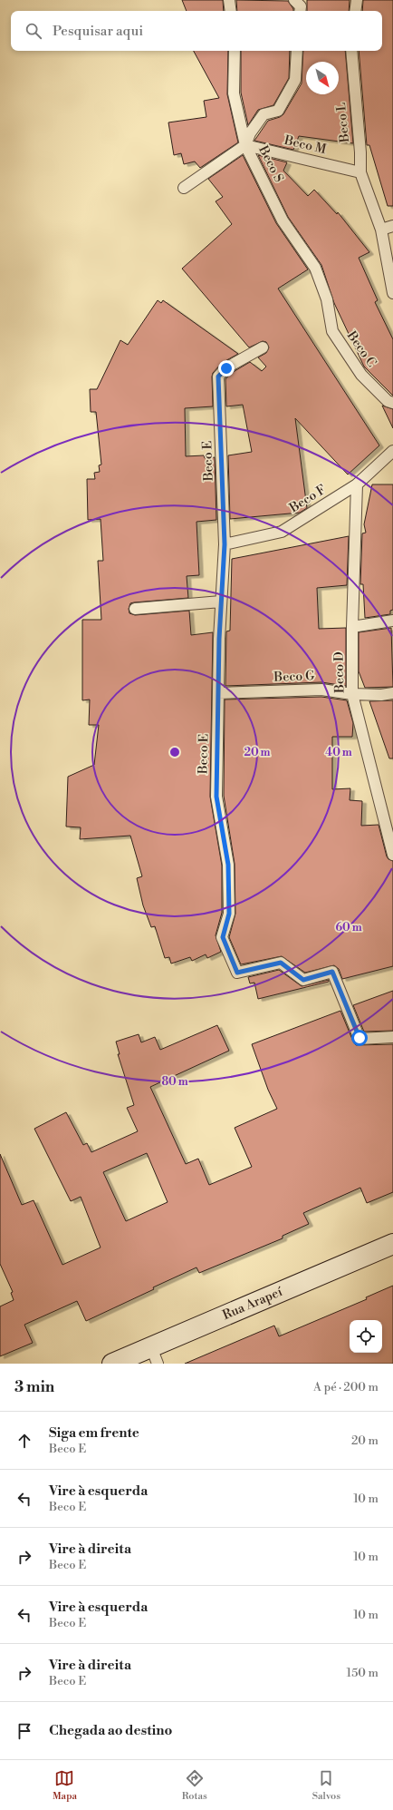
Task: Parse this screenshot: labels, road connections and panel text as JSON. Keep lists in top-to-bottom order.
{
  "streets": {
    "street": ["Rua Arapeí"],
    "lane": [
      "Beco L",
      "Beco M",
      "Beco S",
      "Beco C",
      "Beco E",
      "Beco F",
      "Beco D",
      "Beco G"
    ]
  },
  "crossings": [
    ["Beco L", "Beco M"],
    ["Beco M", "Beco S"],
    ["Beco S", "Beco C"],
    ["Beco E", "Beco F"],
    ["Beco E", "Beco G"],
    ["Beco F", "Beco D"],
    ["Beco D", "Beco G"]
  ],
  "north": "bottom right",
  "page": {
    "search": "Pesquisar aqui",
    "heading": ["3 min", "A pé · 200 m"],
    "list": [
      ["Siga em frente", "Beco E", "20 m"],
      ["Vire à esquerda", "Beco E", "10 m"],
      ["Vire à direita", "Beco E", "10 m"],
      ["Vire à esquerda", "Beco E", "10 m"],
      ["Vire à direita", "Beco E", "150 m"],
      "Chegada ao destino"
    ],
    "nav": ["Mapa", "Rotas", "Salvos"]
  },
  "rings": [
    "20 m",
    "40 m",
    "60 m",
    "80 m"
  ]
}
